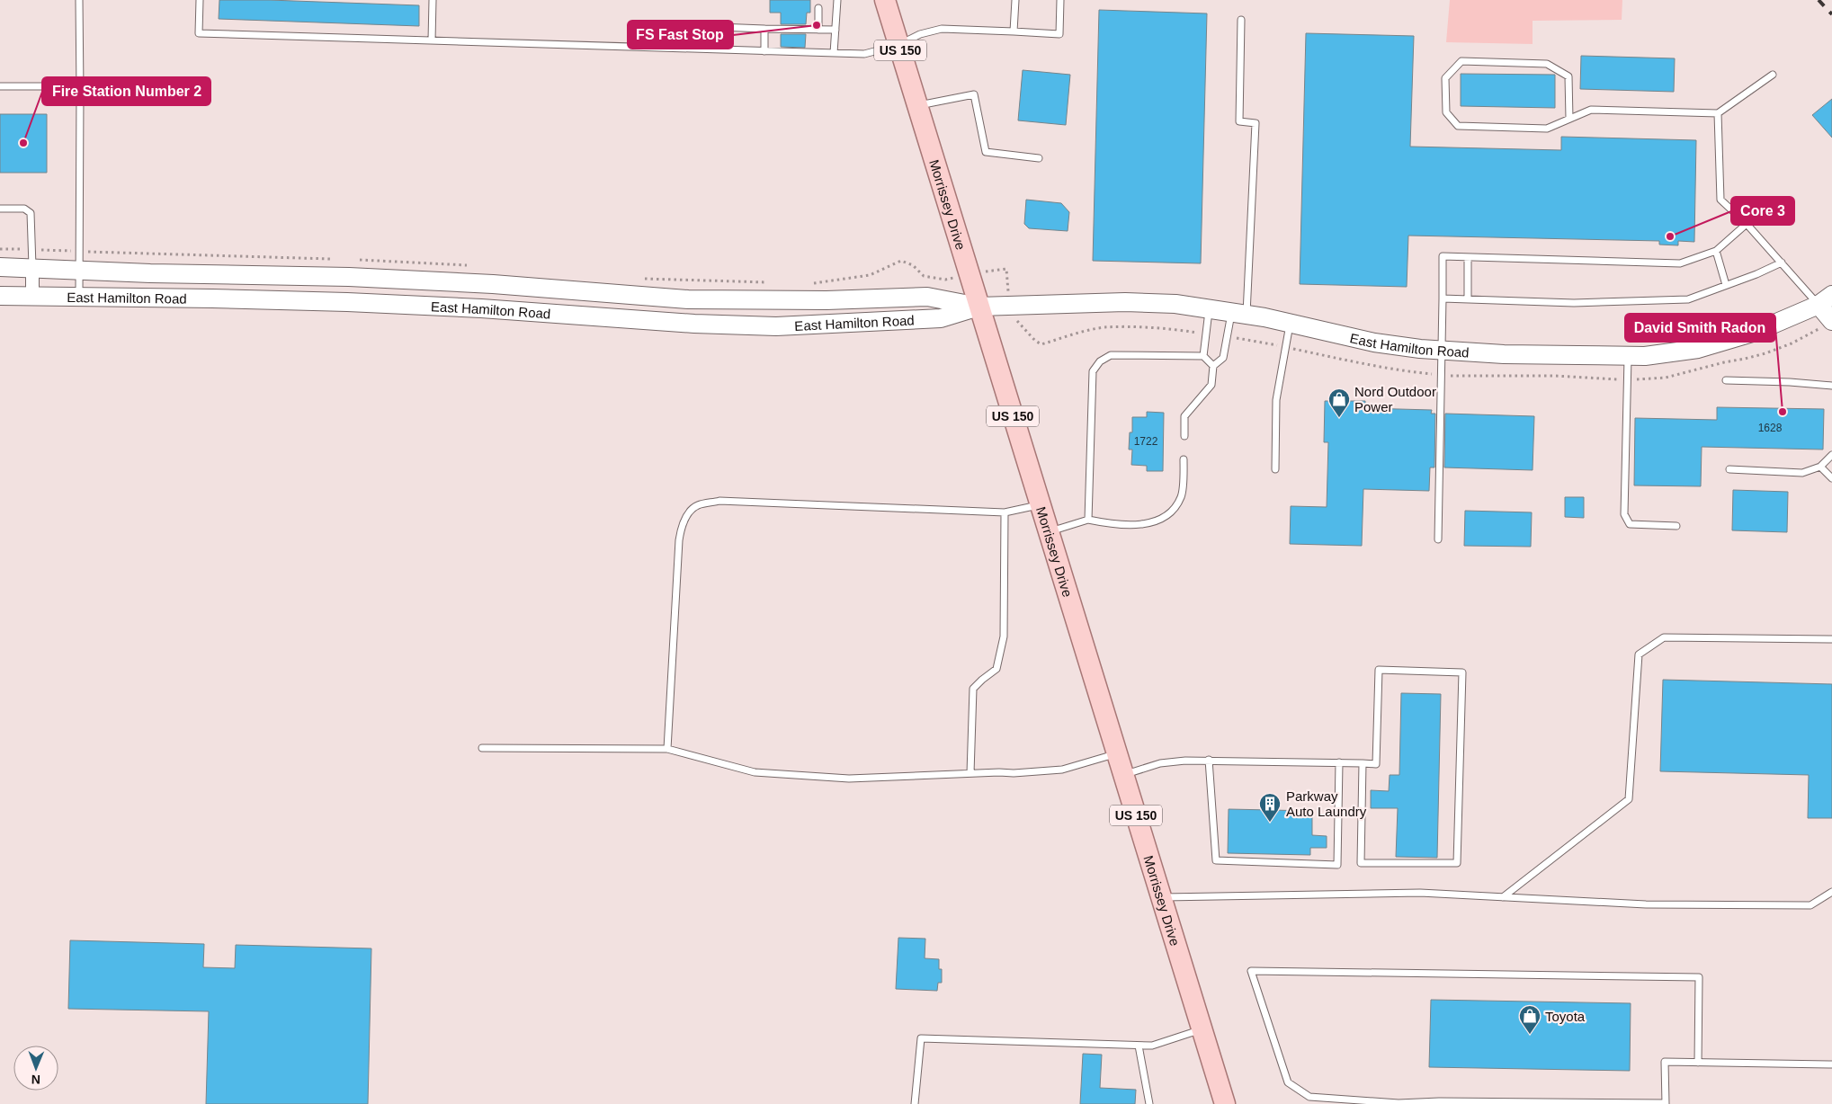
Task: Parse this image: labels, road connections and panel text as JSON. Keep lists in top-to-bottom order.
{
  "streets": {
    "main road": ["US 150", "Morrissey Drive", "East Hamilton Road"]
  },
  "crossings": [
    ["Morrissey Drive", "East Hamilton Road"]
  ],
  "places": {
    "other": [
      "FS Fast Stop",
      "Fire Station Number 2",
      "Core 3",
      "David Smith Radon"
    ],
    "shop": ["Nord Outdoor Power", "Toyota"],
    "building": ["Parkway Auto Laundry"]
  },
  "house_numbers": ["1628", "1722"],
  "north": "bottom"
}
